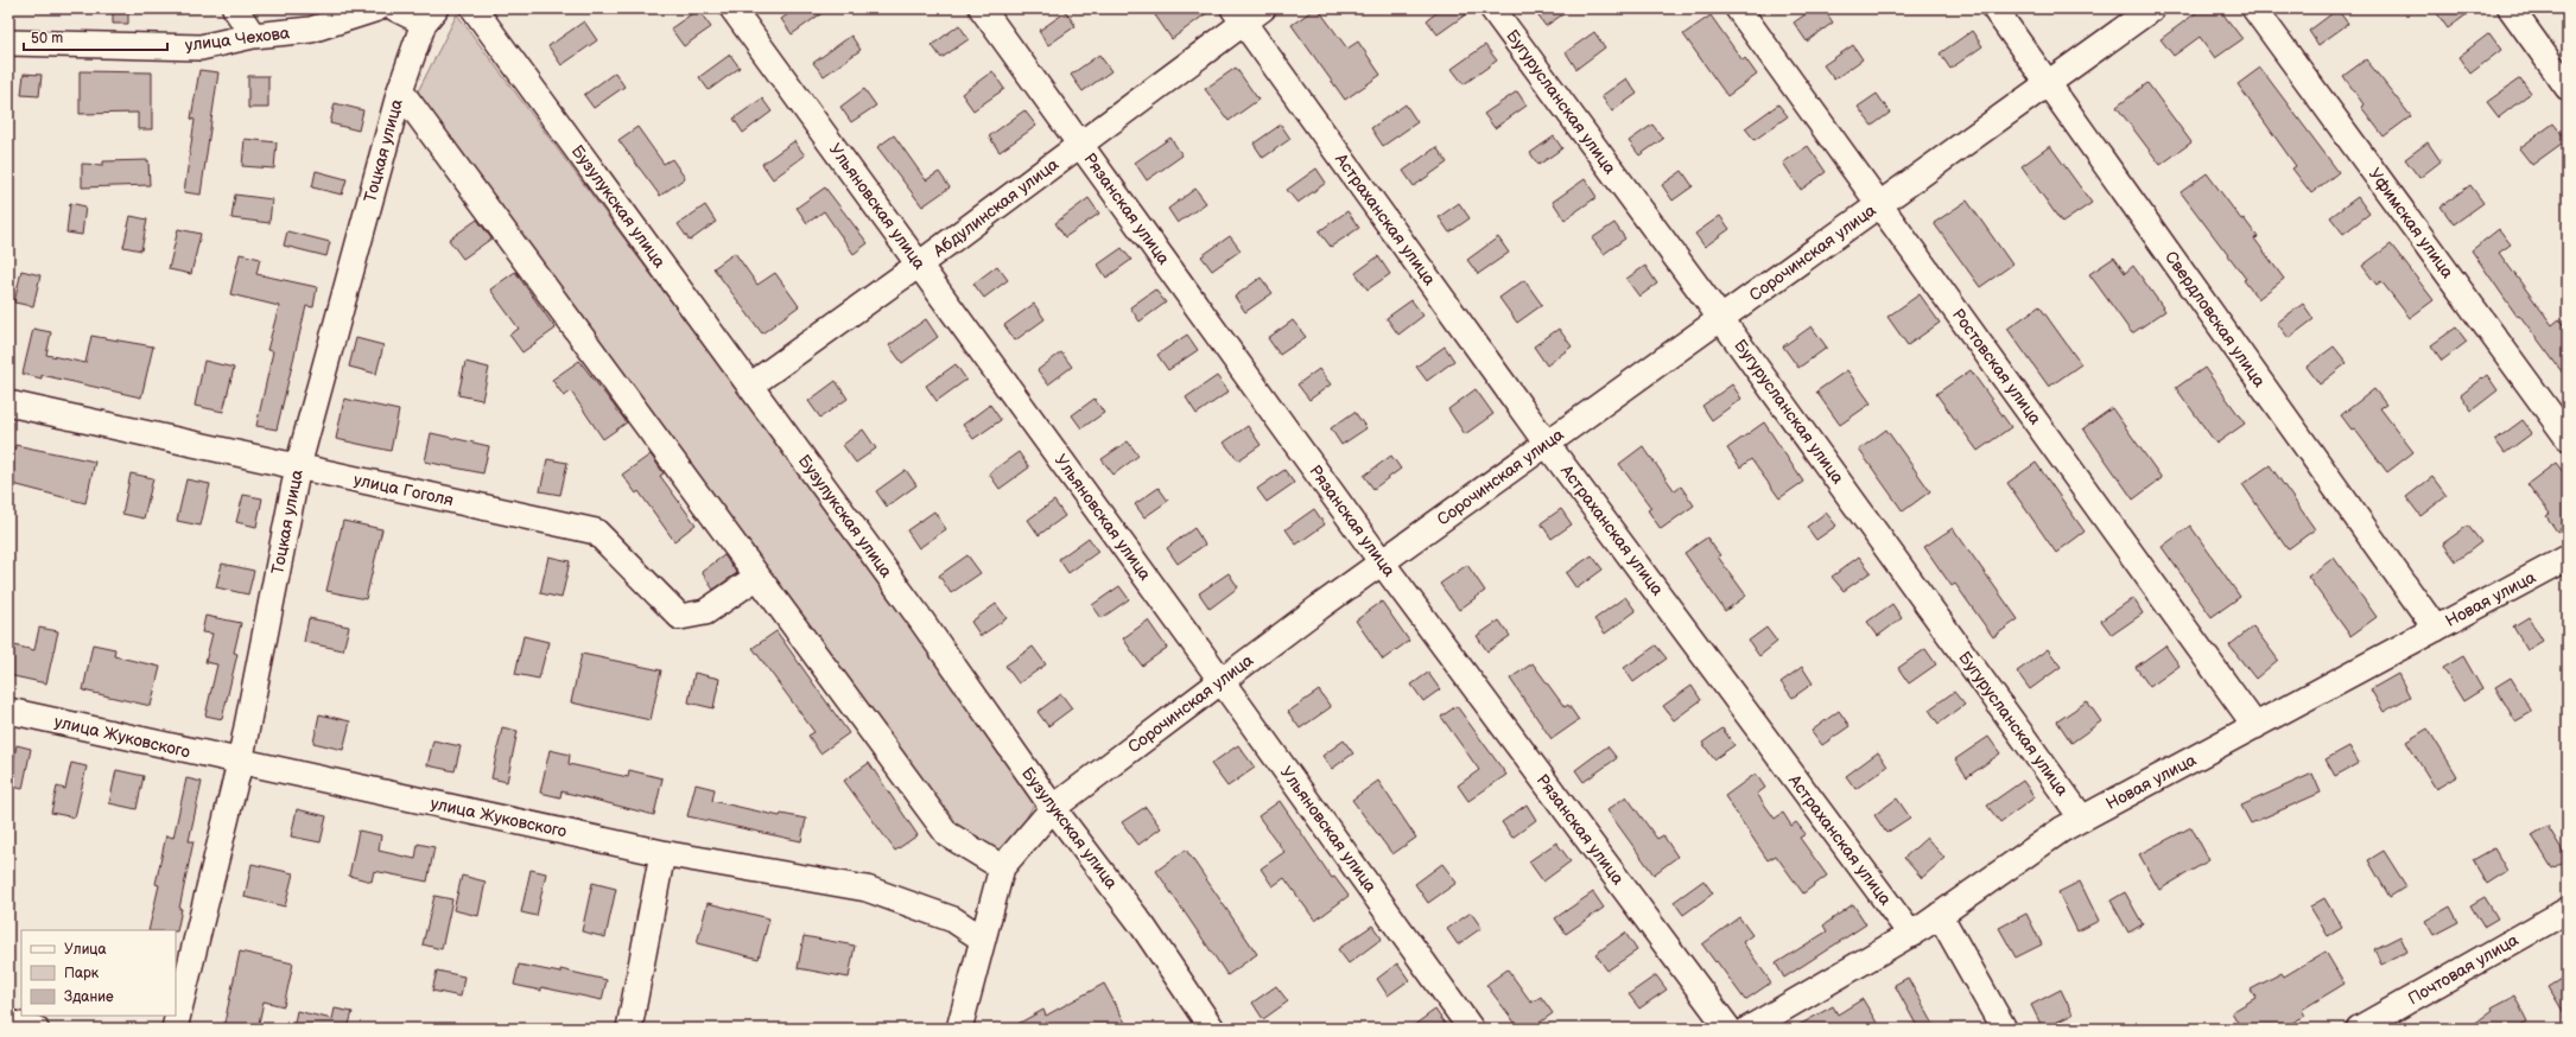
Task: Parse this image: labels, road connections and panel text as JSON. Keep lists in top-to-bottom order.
{
  "streets": {
    "street": [
      "улица Чехова",
      "Бугурусланская улица",
      "Тоцкая улица",
      "Бузулукская улица",
      "Ульяновская улица",
      "Абдулинская улица",
      "Рязанская улица",
      "Астраханская улица",
      "Уфимская улица",
      "Сорочинская улица",
      "Свердловская улица",
      "Ростовская улица",
      "улица Гоголя",
      "Новая улица",
      "улица Жуковского",
      "Почтовая улица"
    ]
  },
  "crossings": [
    ["Бугурусланская улица", "Сорочинская улица"],
    ["Бугурусланская улица", "Новая улица"],
    ["Тоцкая улица", "улица Гоголя"],
    ["Тоцкая улица", "улица Жуковского"],
    ["Бузулукская улица", "Абдулинская улица"],
    ["Бузулукская улица", "Сорочинская улица"],
    ["Ульяновская улица", "Абдулинская улица"],
    ["Ульяновская улица", "Сорочинская улица"],
    ["Абдулинская улица", "Рязанская улица"],
    ["Абдулинская улица", "Астраханская улица"],
    ["Рязанская улица", "Сорочинская улица"],
    ["Астраханская улица", "Сорочинская улица"],
    ["Астраханская улица", "Новая улица"],
    ["Сорочинская улица", "Свердловская улица"],
    ["Сорочинская улица", "Ростовская улица"],
    ["Сорочинская улица", "улица Жуковского"],
    ["Свердловская улица", "Новая улица"],
    ["Ростовская улица", "Новая улица"]
  ],
  "legend": ["Улица", "Парк", "Здание"],
  "scale_bar": "50 m"
}
